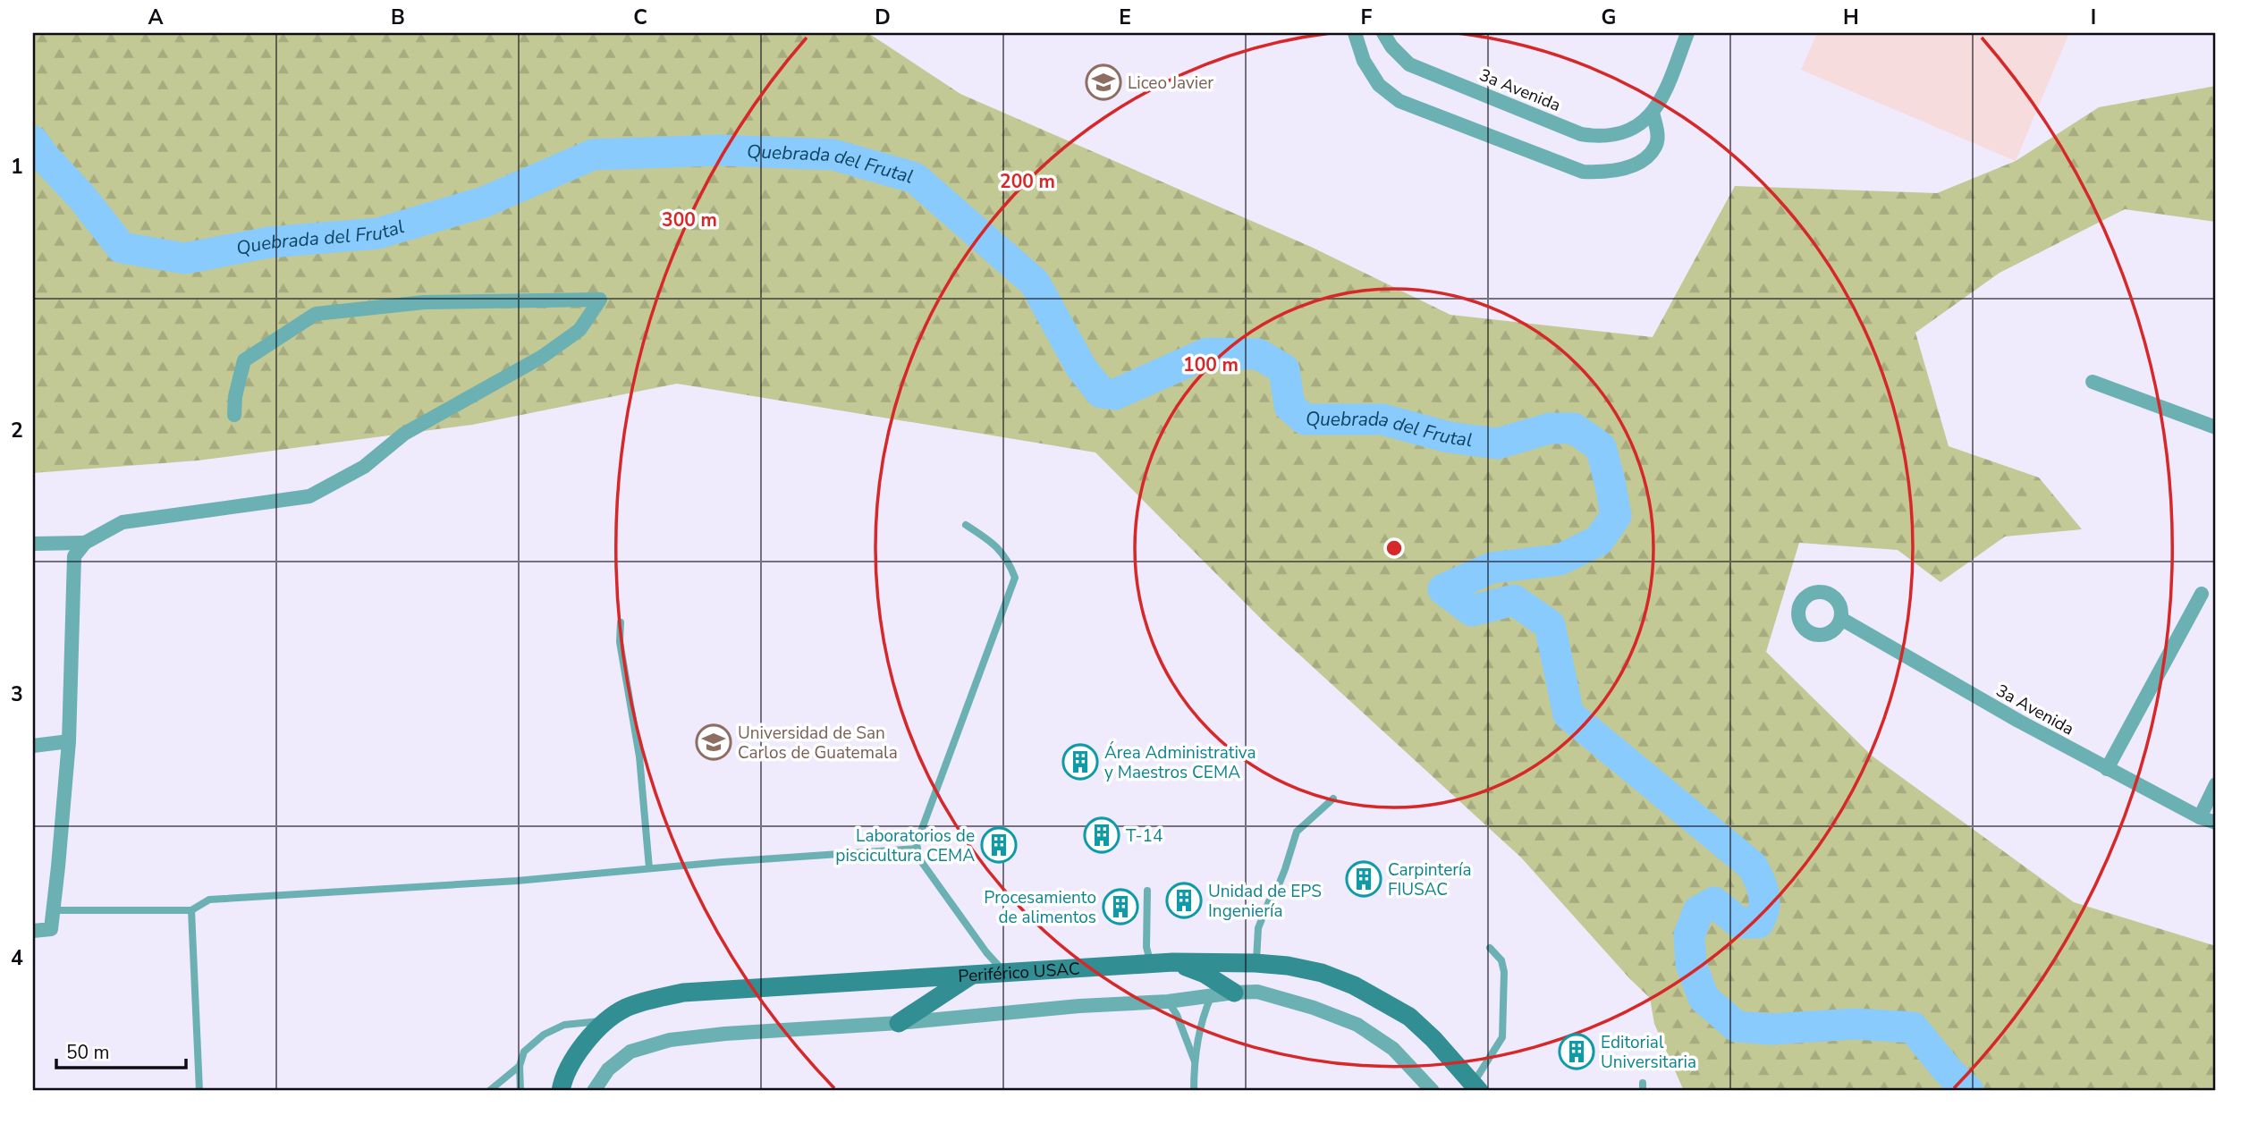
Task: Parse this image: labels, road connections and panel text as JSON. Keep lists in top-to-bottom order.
{
  "streets": {
    "street": ["3a Avenida", "Periférico USAC"]
  },
  "water": ["Quebrada del Frutal"],
  "places": {
    "school or university": ["Liceo Javier", "Universidad de San Carlos de Guatemala"],
    "building": [
      "Área Administrativa y Maestros CEMA",
      "T-14",
      "Laboratorios de piscicultura CEMA",
      "Carpintería FIUSAC",
      "Unidad de EPS Ingeniería",
      "Procesamiento de alimentos",
      "Editorial Universitaria"
    ]
  },
  "scale_bar": "50 m",
  "grid": {
    "columns": [
      "A",
      "B",
      "C",
      "D",
      "E",
      "F",
      "G",
      "H",
      "I"
    ],
    "rows": [
      "1",
      "2",
      "3",
      "4"
    ]
  },
  "rings": ["200 m", "300 m", "100 m"]
}
